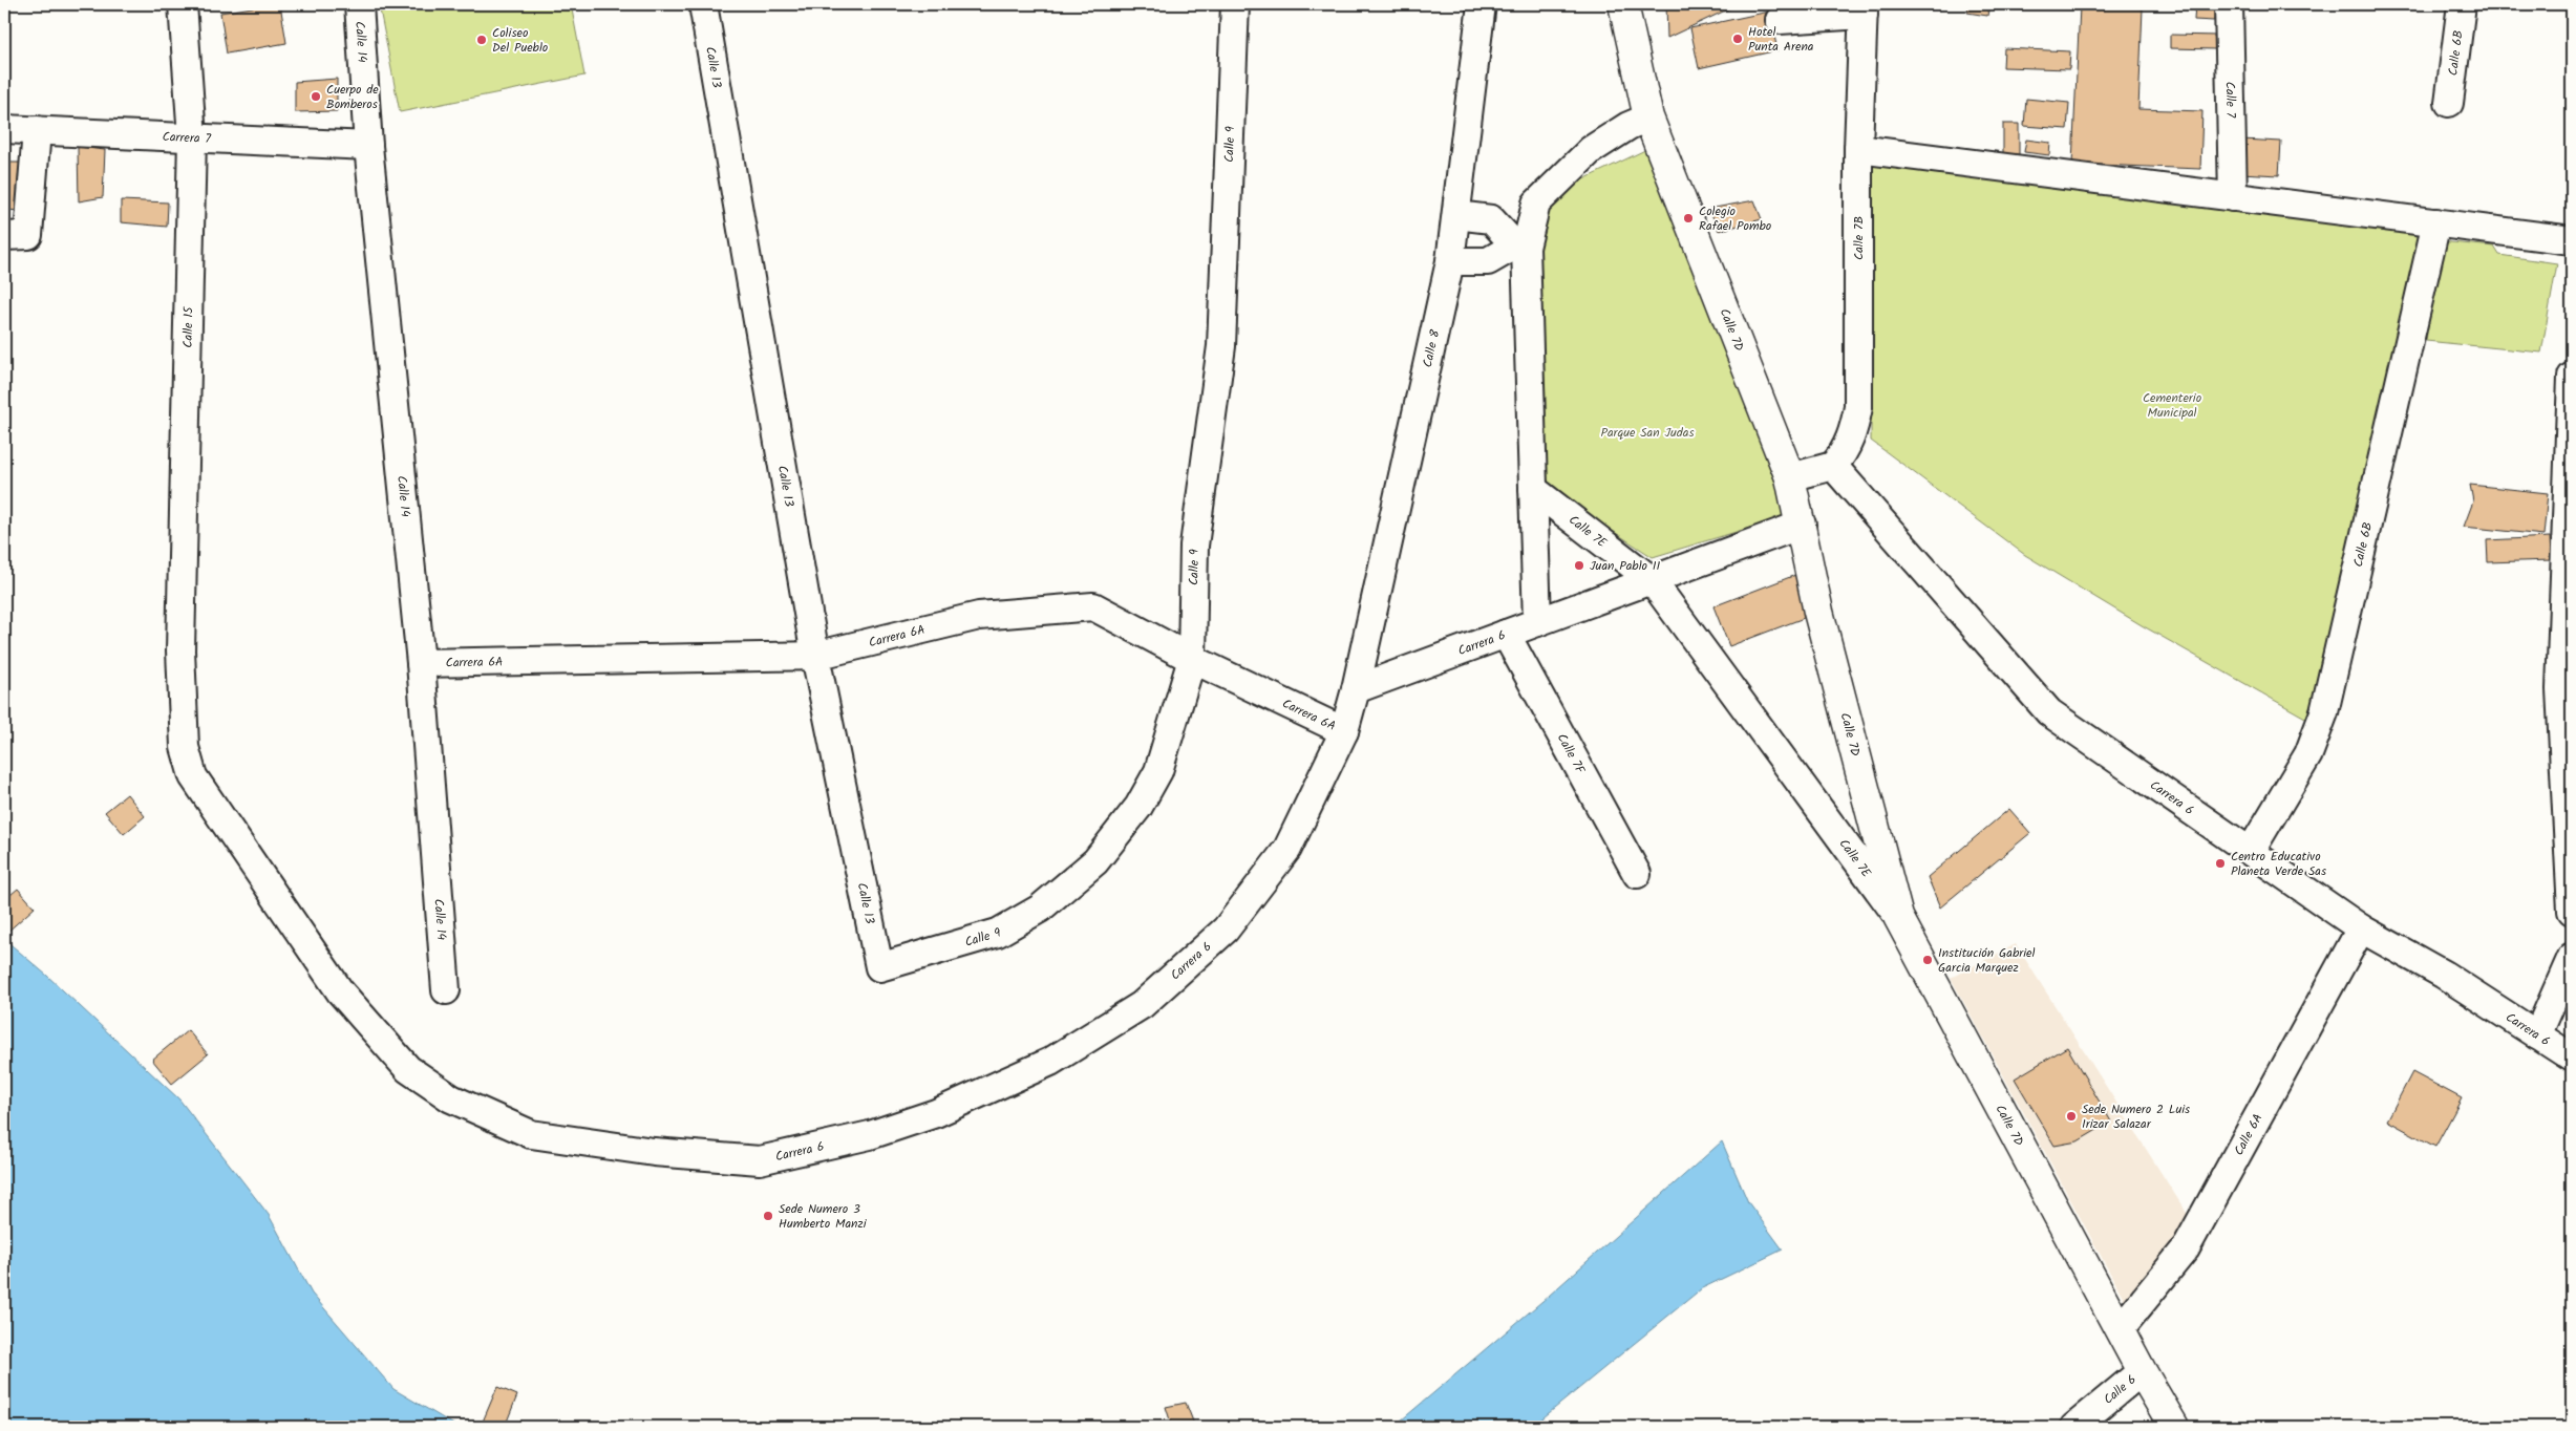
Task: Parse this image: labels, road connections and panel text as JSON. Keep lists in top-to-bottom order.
{
  "streets": {
    "main road": ["Calle 7D"],
    "street": [
      "Calle 14",
      "Calle 6B",
      "Calle 13",
      "Calle 7",
      "Carrera 7",
      "Calle 9",
      "Calle 7B",
      "Calle 15",
      "Calle 8",
      "Calle 7E",
      "Carrera 6A",
      "Carrera 6",
      "Calle 7F",
      "Calle 6A",
      "Calle 6"
    ]
  },
  "crossings": [
    ["Calle 14", "Carrera 7"],
    ["Calle 14", "Carrera 6A"],
    ["Calle 6B", "Carrera 6"],
    ["Calle 13", "Calle 9"],
    ["Calle 13", "Carrera 6A"],
    ["Carrera 7", "Calle 15"],
    ["Calle 9", "Carrera 6A"],
    ["Calle 7B", "Carrera 6"],
    ["Calle 15", "Carrera 6"],
    ["Calle 7D", "Calle 7E"],
    ["Calle 7D", "Carrera 6"],
    ["Calle 7D", "Calle 6A"],
    ["Calle 7D", "Calle 6"],
    ["Calle 8", "Carrera 6"],
    ["Calle 7E", "Carrera 6"],
    ["Carrera 6A", "Carrera 6"],
    ["Carrera 6", "Calle 7F"],
    ["Carrera 6", "Calle 6A"]
  ],
  "parks": ["Cementerio Municipal", "Parque San Judas"],
  "places": [
    "Hotel Punta Arena",
    "Coliseo Del Pueblo",
    "Cuerpo de Bomberos",
    "Colegio Rafael Pombo",
    "Juan Pablo II",
    "Centro Educativo Planeta Verde Sas",
    "Institución Gabriel Garcia Marquez",
    "Sede Numero 2 Luis Irizar Salazar",
    "Sede Numero 3 Humberto Manzi"
  ]
}
